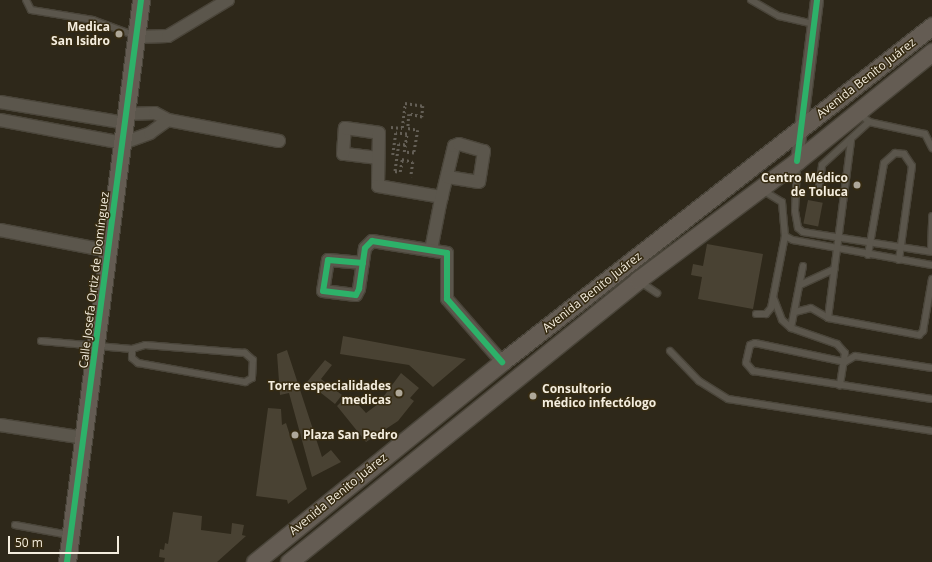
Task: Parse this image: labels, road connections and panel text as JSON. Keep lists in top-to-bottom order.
{
  "streets": {
    "main road": ["Avenida Benito Juárez", "Calle Josefa Ortiz de Domínguez"]
  },
  "places": [
    "Medica San Isidro",
    "Centro Médico de Toluca",
    "Torre especialidades medicas",
    "Consultorio médico infectólogo",
    "Plaza San Pedro"
  ],
  "scale_bar": "50 m"
}
